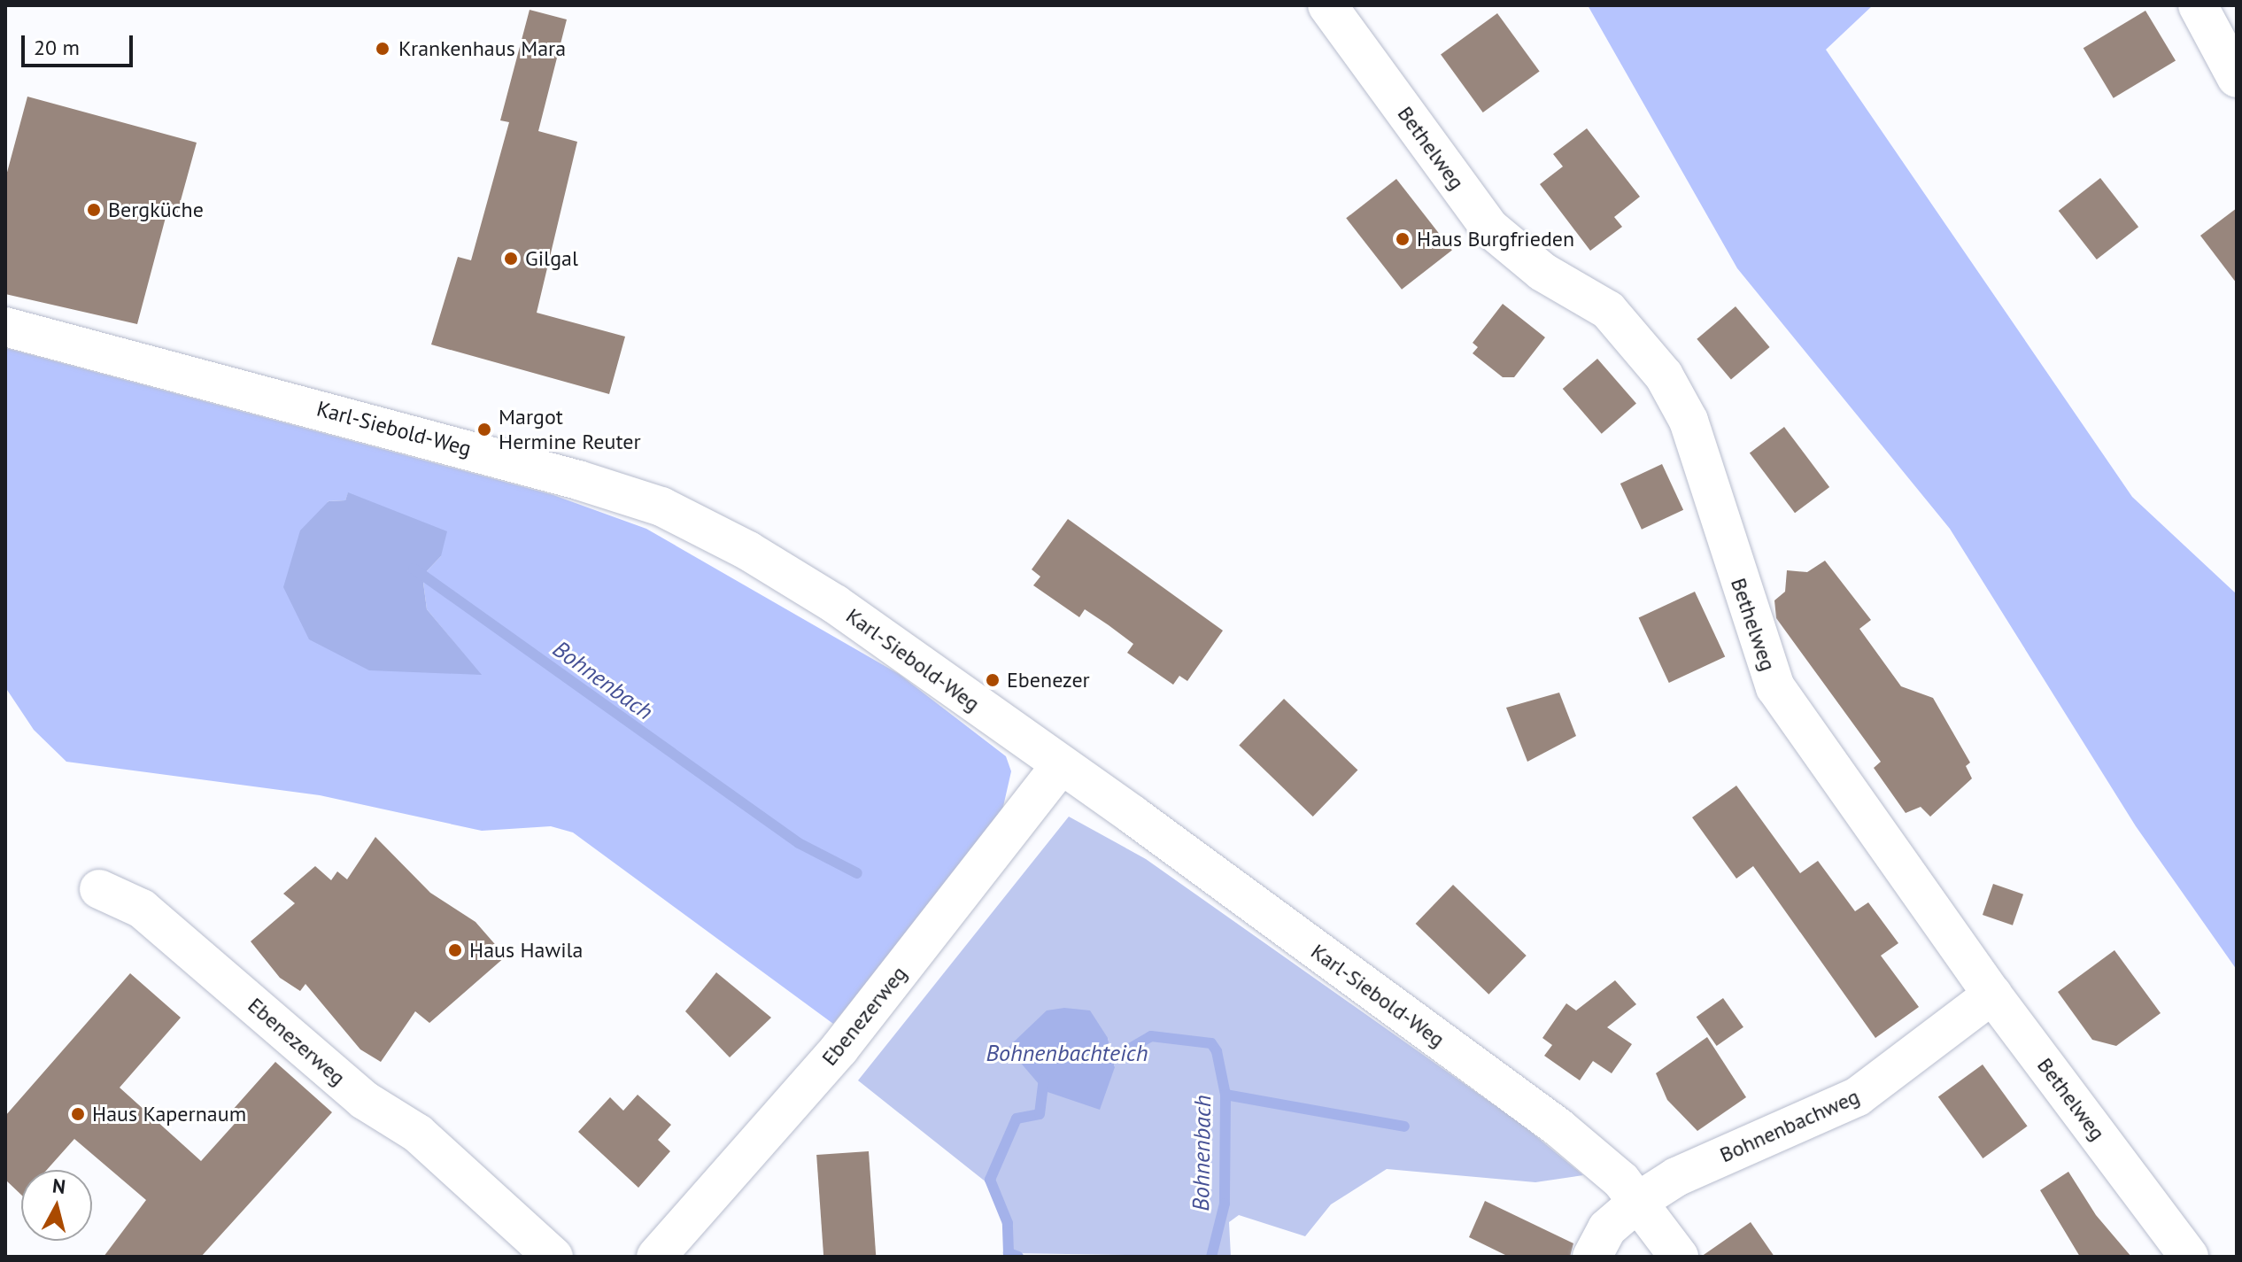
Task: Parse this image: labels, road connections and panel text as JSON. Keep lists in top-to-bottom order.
{
  "streets": {
    "street": [
      "Bethelweg",
      "Karl-Siebold-Weg",
      "Ebenezerweg",
      "Bohnenbachweg"
    ]
  },
  "crossings": [
    ["Bethelweg", "Bohnenbachweg"],
    ["Karl-Siebold-Weg", "Ebenezerweg"],
    ["Karl-Siebold-Weg", "Bohnenbachweg"]
  ],
  "water": ["Bohnenbach", "Bohnenbachteich"],
  "places": [
    "Krankenhaus Mara",
    "Bergküche",
    "Haus Burgfrieden",
    "Gilgal",
    "Margot Hermine Reuter",
    "Ebenezer",
    "Haus Hawila",
    "Haus Kapernaum"
  ],
  "scale_bar": "20 m",
  "north": "top"
}
